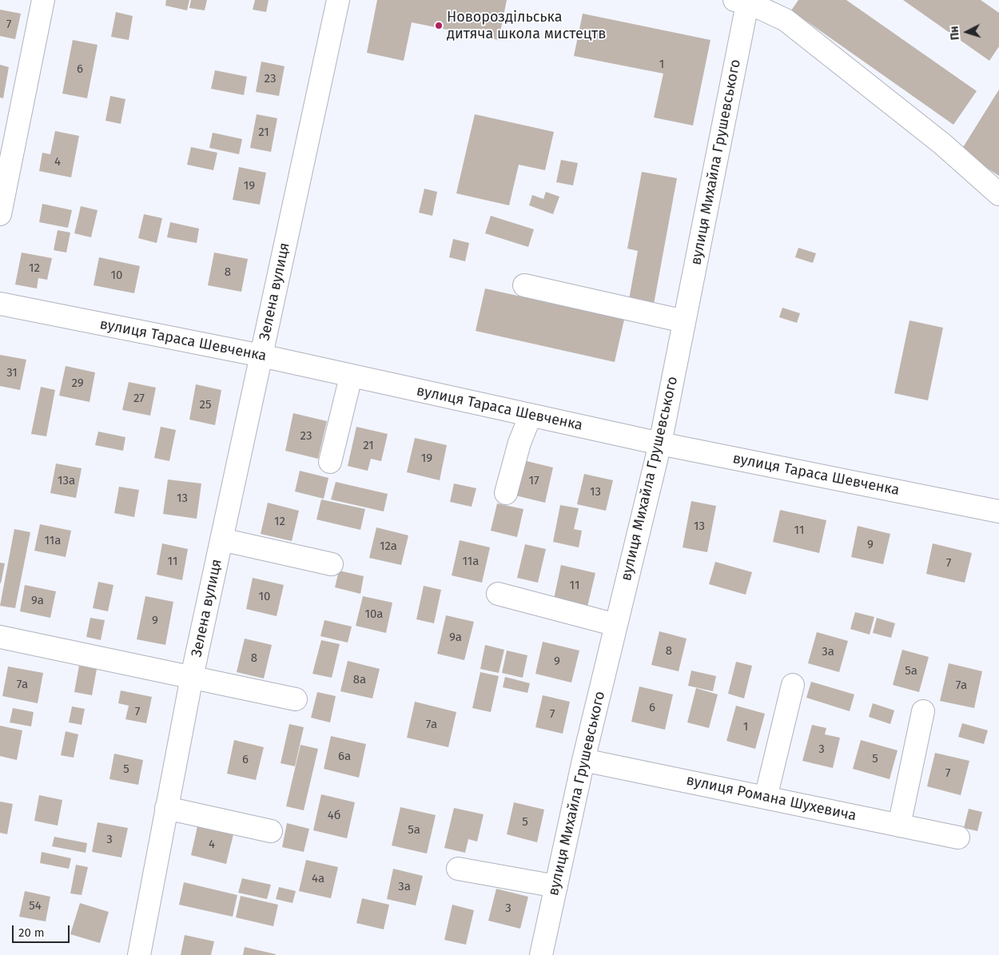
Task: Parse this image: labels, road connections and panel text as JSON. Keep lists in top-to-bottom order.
{
  "streets": {
    "street": [
      "вулиця Михайла Грушевського",
      "Зелена вулиця",
      "вулиця Тараса Шевченка",
      "вулиця Романа Шухевича"
    ]
  },
  "crossings": [
    ["вулиця Михайла Грушевського", "вулиця Тараса Шевченка"],
    ["вулиця Михайла Грушевського", "вулиця Романа Шухевича"],
    ["Зелена вулиця", "вулиця Тараса Шевченка"]
  ],
  "places": ["Новороздільська дитяча школа мистецтв"],
  "house_numbers": [
    "7",
    "1",
    "6",
    "23",
    "21",
    "4",
    "19",
    "12",
    "8",
    "10",
    "31",
    "29",
    "27",
    "25",
    "23",
    "21",
    "19",
    "13а",
    "17",
    "13",
    "13",
    "12",
    "13",
    "11",
    "11а",
    "9",
    "12а",
    "11",
    "11а",
    "7",
    "11",
    "10",
    "9а",
    "10а",
    "9",
    "9а",
    "8",
    "3а",
    "8",
    "9",
    "5а",
    "8а",
    "7а",
    "7а",
    "6",
    "7",
    "7",
    "7а",
    "1",
    "3",
    "6а",
    "5",
    "6",
    "5",
    "7",
    "4б",
    "5",
    "5а",
    "3",
    "4",
    "4а",
    "3а",
    "54",
    "3"
  ],
  "scale_bar": "20 m",
  "north": "left"
}
